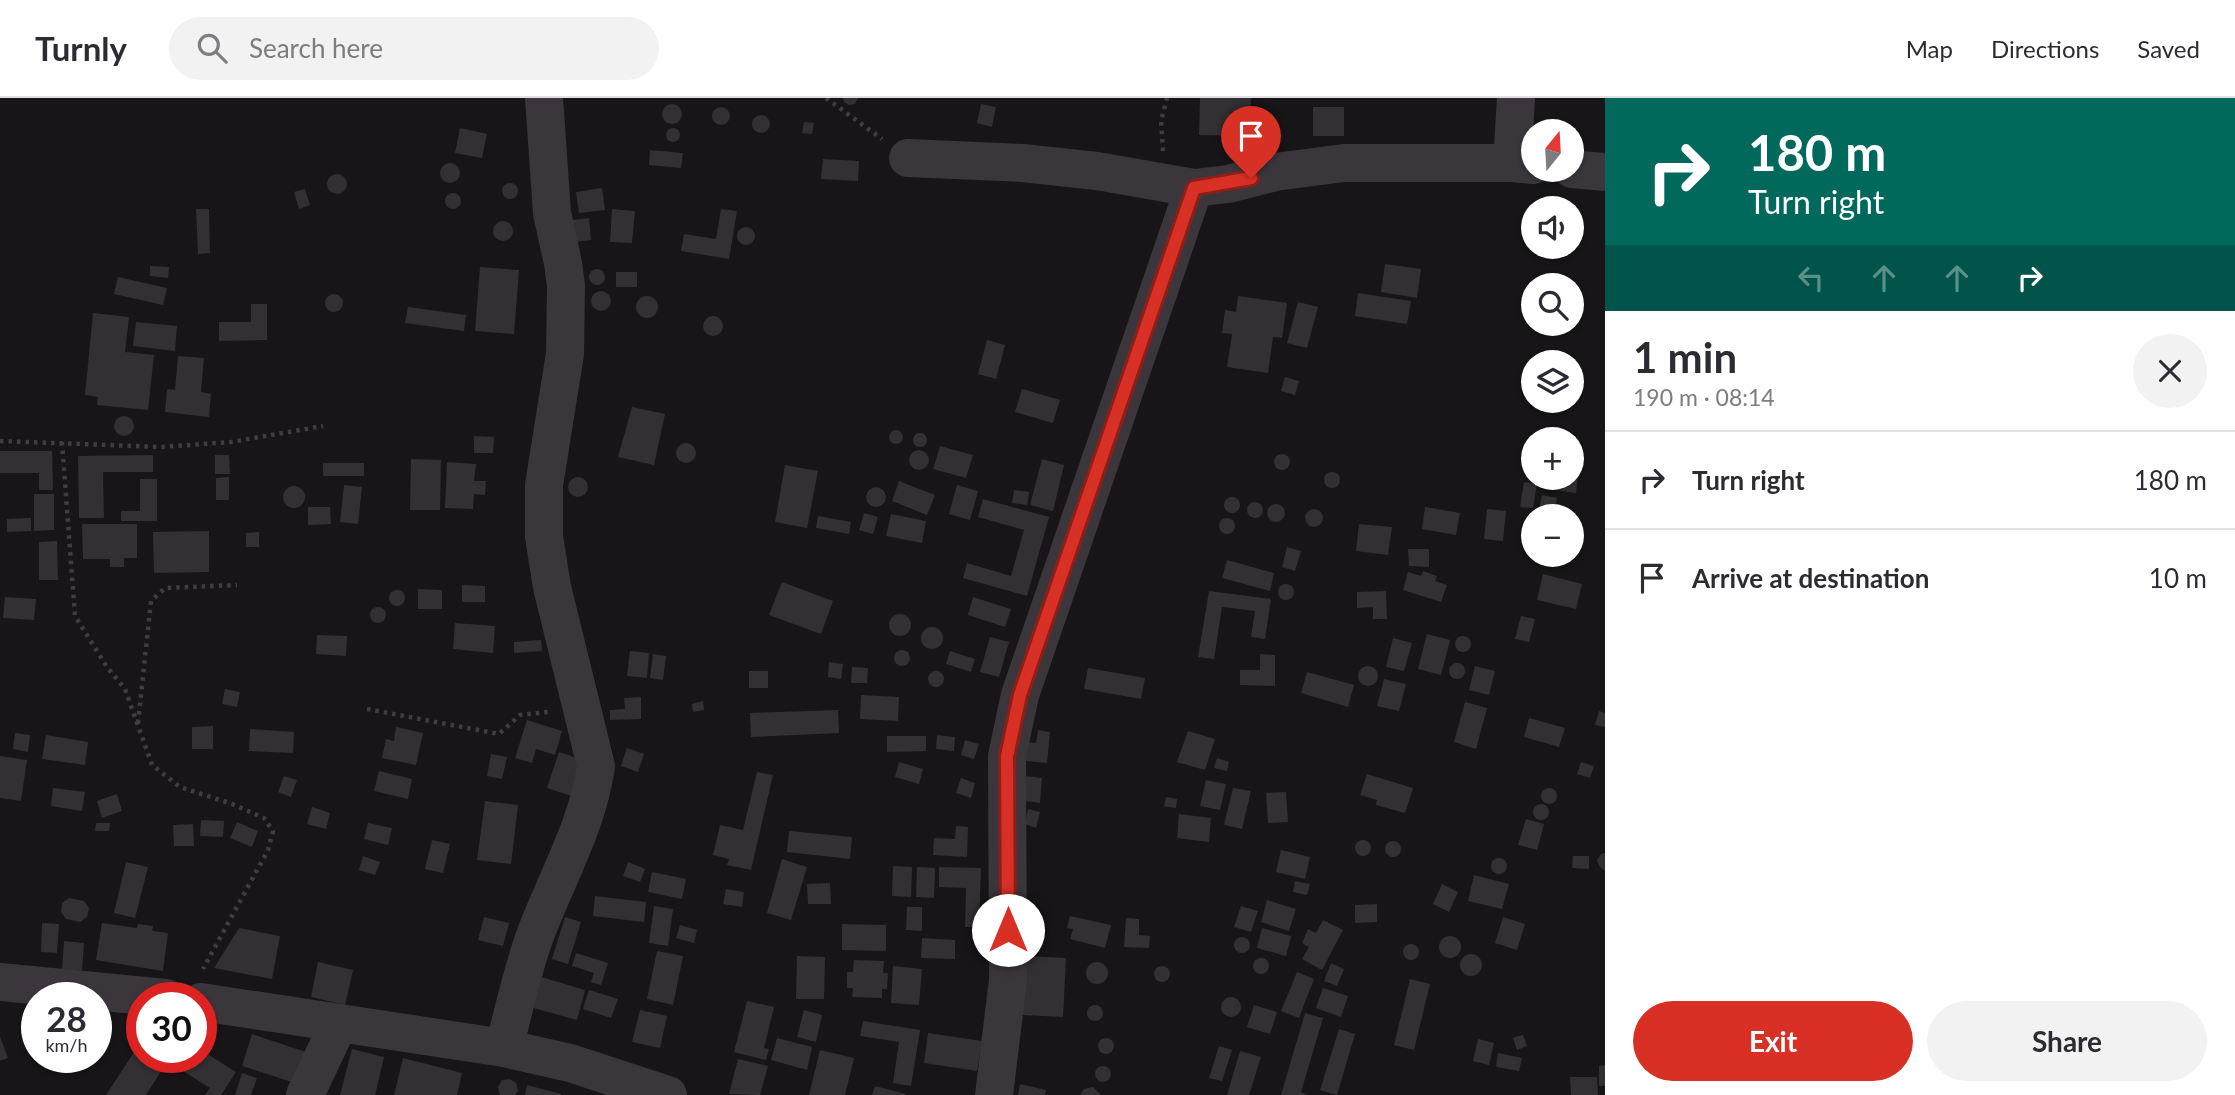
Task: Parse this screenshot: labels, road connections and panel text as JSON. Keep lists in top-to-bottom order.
{
  "north": "top",
  "page": {
    "header": "Turnly",
    "search": "Search here",
    "nav": ["Map", "Directions", "Saved"],
    "turn": ["180 m", "Turn right"],
    "map_buttons": ["+", "−"],
    "heading": ["1 min", "190 m · 08:14"],
    "list": [
      {
        "name": "Turn right",
        "value": "180 m"
      },
      {
        "name": "Arrive at destination",
        "value": "10 m"
      }
    ],
    "speed": "28 km/h",
    "limit": "30",
    "buttons": ["Exit", "Share"]
  }
}
